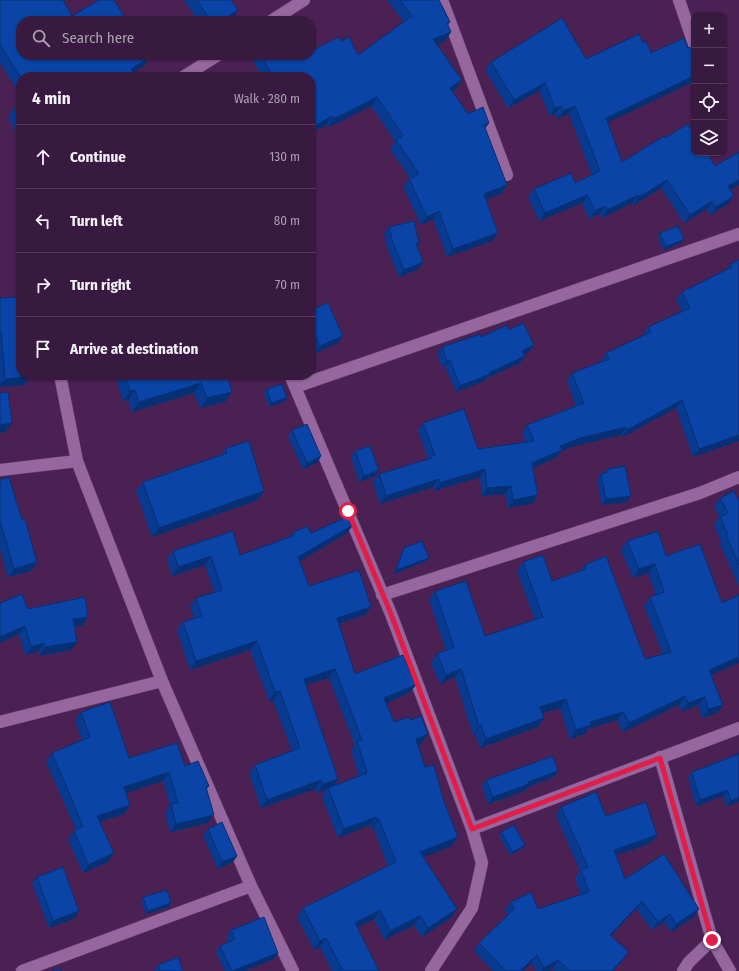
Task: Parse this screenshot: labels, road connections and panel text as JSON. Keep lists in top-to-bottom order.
{
  "page": {
    "map_buttons": ["+", "−"],
    "search": "Search here",
    "heading": ["4 min", "Walk · 280 m"],
    "list": [
      ["Continue", "130 m"],
      ["Turn left", "80 m"],
      ["Turn right", "70 m"],
      "Arrive at destination"
    ]
  }
}
